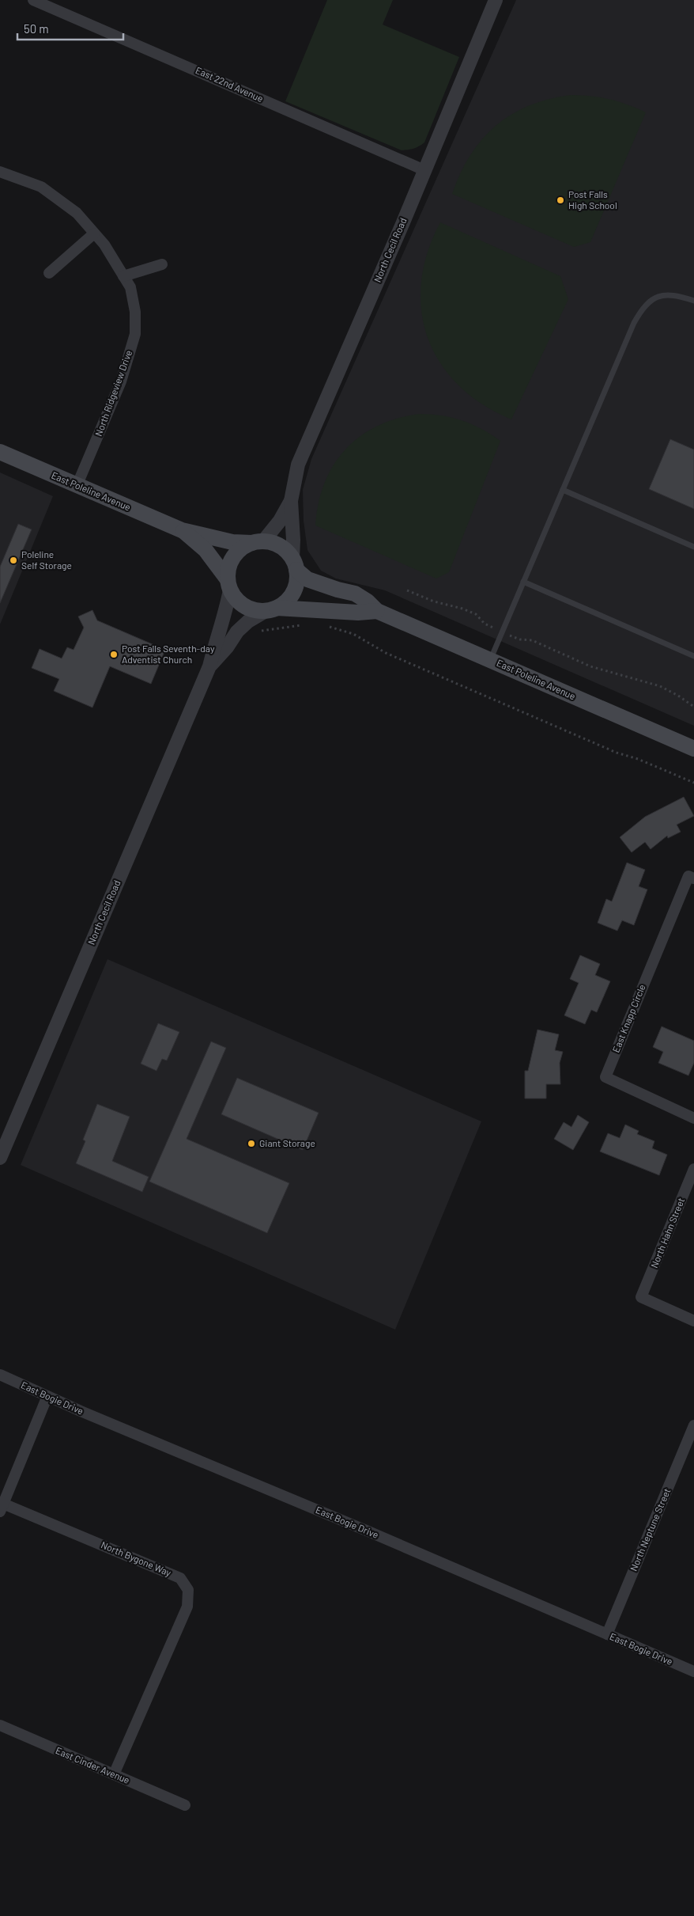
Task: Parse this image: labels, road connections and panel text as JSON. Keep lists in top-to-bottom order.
{
  "streets": {
    "main road": ["East Poleline Avenue"],
    "street": [
      "East 22nd Avenue",
      "North Cecil Road",
      "North Ridgeview Drive",
      "East Knapp Circle",
      "North Hahn Street",
      "East Bogie Drive",
      "North Neptune Street",
      "North Bygone Way",
      "East Cinder Avenue"
    ]
  },
  "crossings": [
    ["East 22nd Avenue", "North Cecil Road"],
    ["North Cecil Road", "East Poleline Avenue"],
    ["North Ridgeview Drive", "East Poleline Avenue"],
    ["East Bogie Drive", "North Neptune Street"],
    ["North Bygone Way", "East Cinder Avenue"]
  ],
  "places": [
    "Post Falls High School",
    "Poleline Self Storage",
    "Post Falls Seventh-day Adventist Church",
    "Giant Storage"
  ],
  "scale_bar": "50 m"
}
